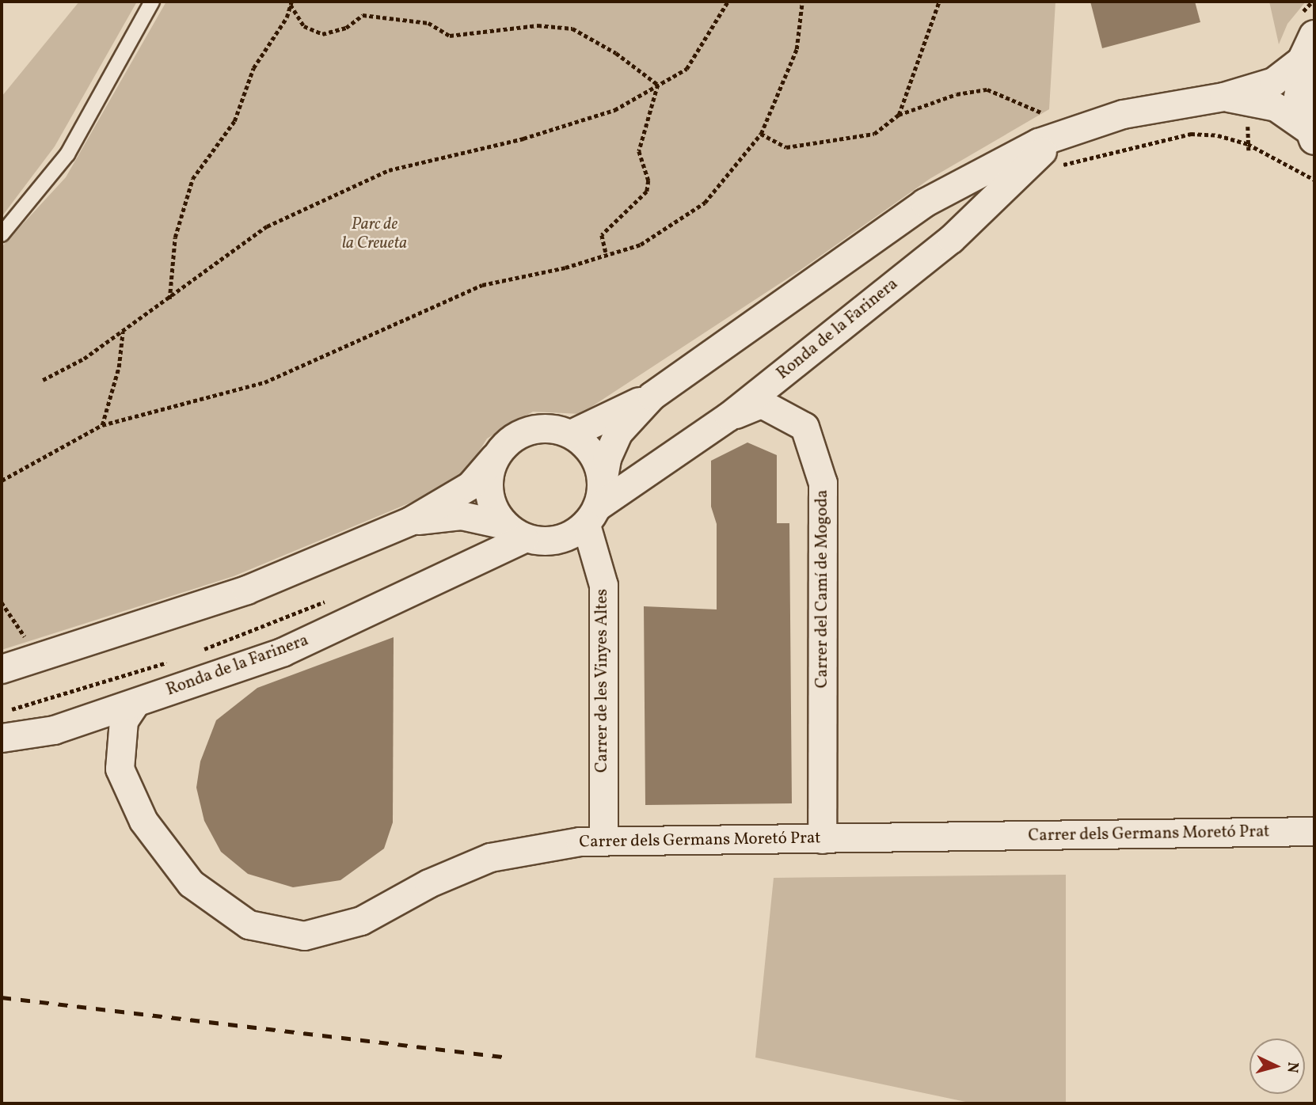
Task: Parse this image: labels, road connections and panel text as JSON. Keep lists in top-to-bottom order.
{
  "streets": {
    "street": [
      "Ronda de la Farinera",
      "Carrer del Camí de Mogoda",
      "Carrer de les Vinyes Altes",
      "Carrer dels Germans Moretó Prat"
    ]
  },
  "crossings": [
    ["Ronda de la Farinera", "Carrer del Camí de Mogoda"],
    ["Ronda de la Farinera", "Carrer de les Vinyes Altes"],
    ["Ronda de la Farinera", "Carrer dels Germans Moretó Prat"],
    ["Carrer del Camí de Mogoda", "Carrer dels Germans Moretó Prat"],
    ["Carrer de les Vinyes Altes", "Carrer dels Germans Moretó Prat"]
  ],
  "parks": ["Parc de la Creueta"],
  "north": "right"
}
